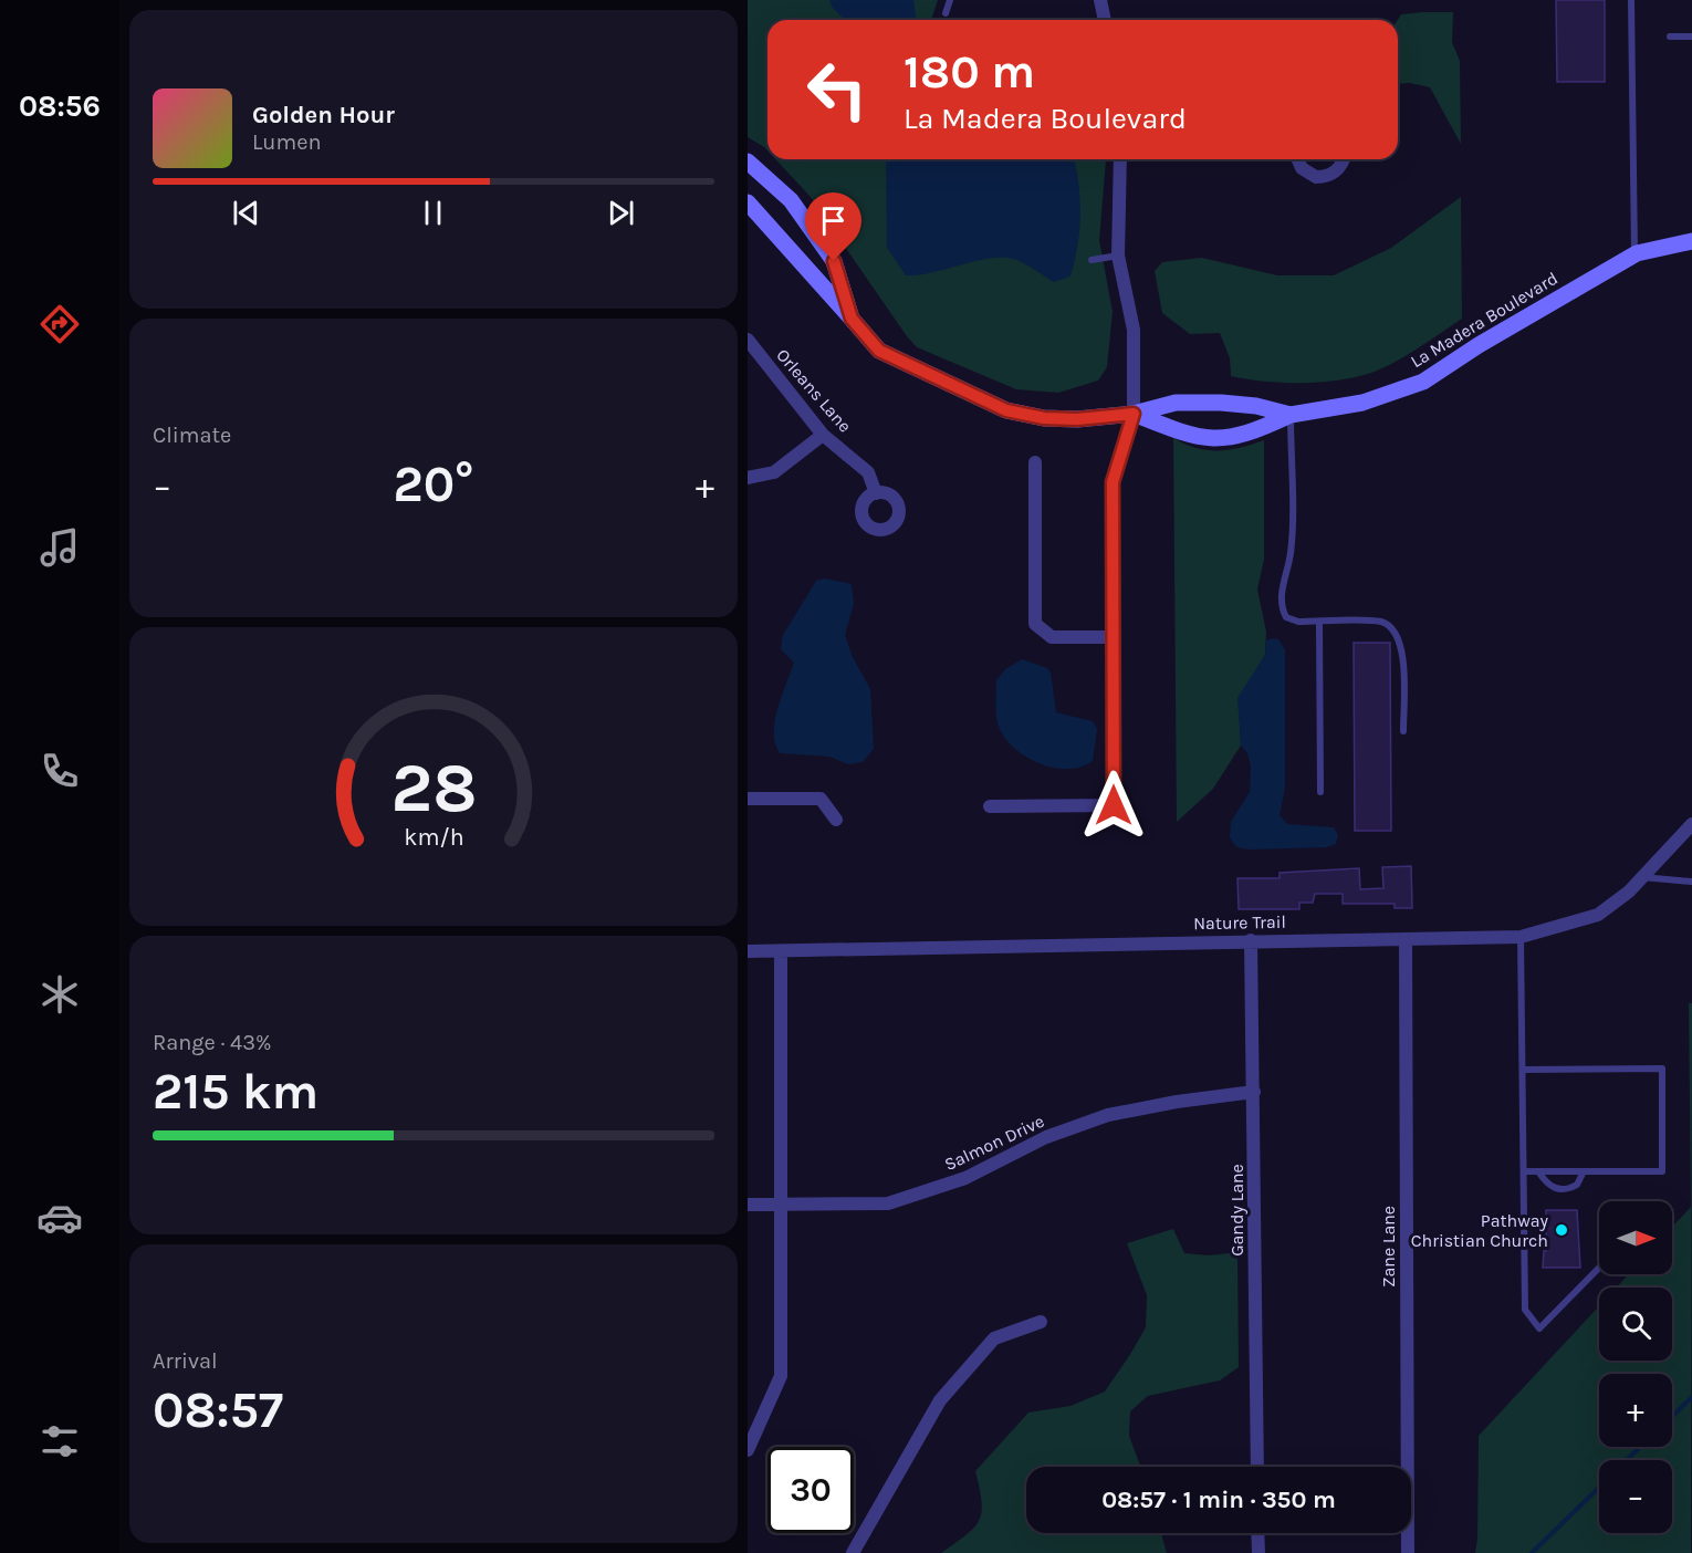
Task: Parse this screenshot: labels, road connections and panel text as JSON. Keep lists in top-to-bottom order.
{
  "streets": {
    "street": [
      "La Madera Boulevard",
      "Orleans Lane",
      "Nature Trail",
      "Salmon Drive",
      "Gandy Lane",
      "Zane Lane"
    ]
  },
  "crossings": [
    ["Nature Trail", "Gandy Lane"],
    ["Nature Trail", "Zane Lane"],
    ["Salmon Drive", "Gandy Lane"]
  ],
  "places": ["Pathway Christian Church"],
  "north": "right",
  "page": {
    "tabs": "08:56",
    "turn": ["180 m", "La Madera Boulevard"],
    "song": ["Golden Hour", "Lumen"],
    "tile": [
      "Climate",
      ["Range · 43%", "215 km"],
      ["Arrival", "08:57"]
    ],
    "heat": ["−", "20°", "+"],
    "map_buttons": ["+", "−"],
    "limit": "30",
    "trip": "08:57 · 1 min · 350 m",
    "gauge": ["28", "km/h"]
  }
}
